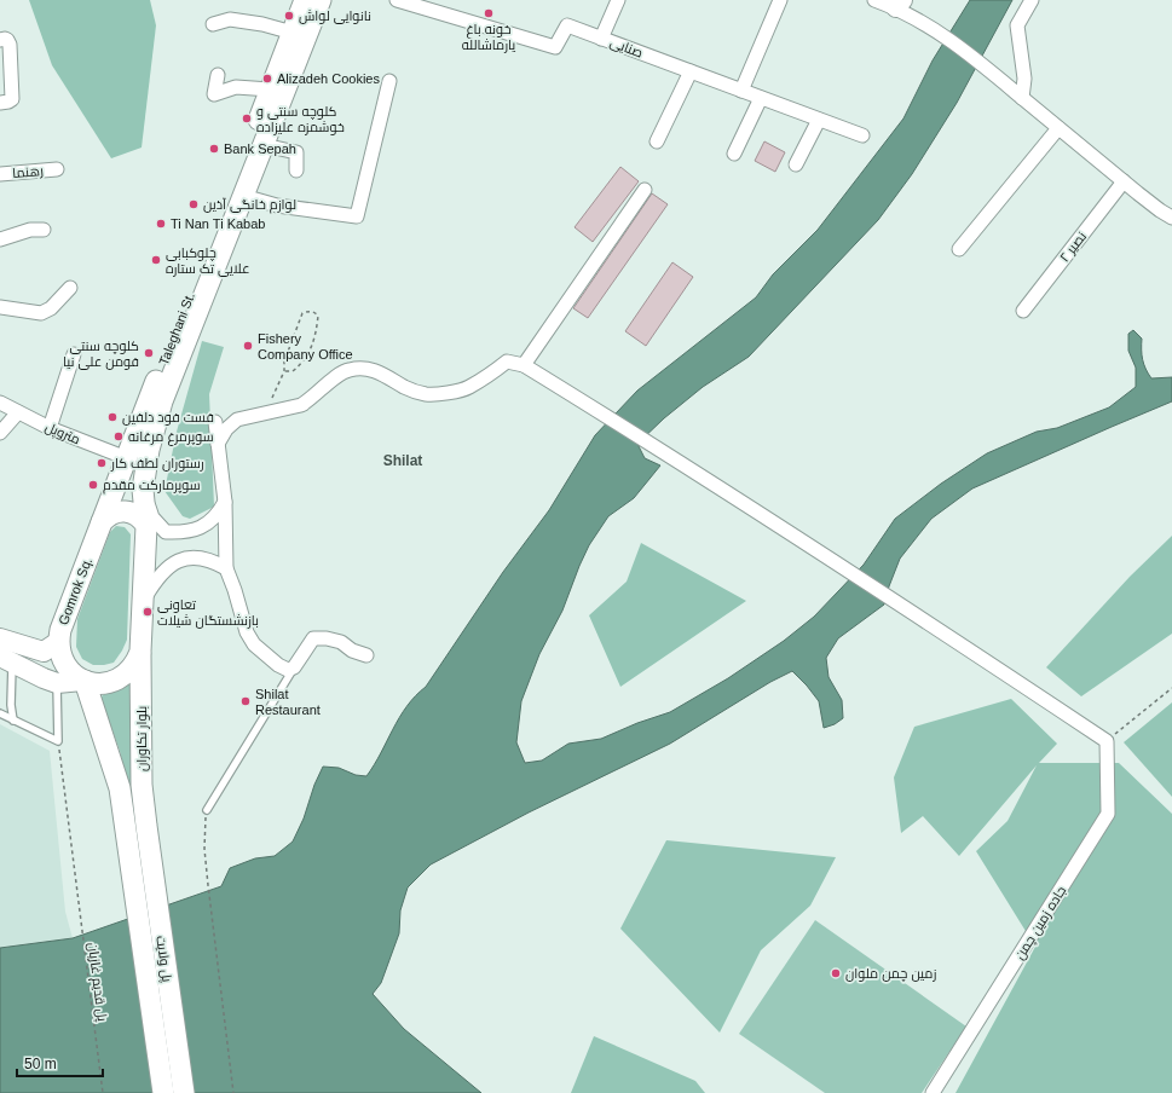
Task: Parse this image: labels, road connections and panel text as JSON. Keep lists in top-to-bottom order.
{
  "streets": {
    "main road": [
      "Taleghani St.",
      "Gomrok Sq.",
      "بلوار تکاوران",
      "پل ولایت"
    ],
    "street": [
      "صنایی",
      "رهنما",
      "نصیر ۲",
      "متروپل",
      "جاده زمین چمن"
    ],
    "path": ["پل قدیم غازیان"]
  },
  "crossings": [
    ["Taleghani St.", "متروپل"],
    ["Taleghani St.", "Gomrok Sq."],
    ["Gomrok Sq.", "بلوار تکاوران"],
    ["بلوار تکاوران", "پل ولایت"]
  ],
  "districts": ["Shilat"],
  "places": [
    "خونه باغ یارماشالله",
    "نانوایی لواش",
    "Alizadeh Cookies",
    "کلوچه سنتی و خوشمزه علیزاده",
    "Bank Sepah",
    "لوازم خانگی آذین",
    "Ti Nan Ti Kabab",
    "چلوکبابی علایی تک ستاره",
    "Fishery Company Office",
    "کلوچه سنتی فومن علی نیا",
    "فست فود دلفین",
    "سوپرمرغ مرغانه",
    "رستوران لطف کار",
    "سوپرمارکت مقدم",
    "تعاونی بازنشستگان شیلات",
    "Shilat Restaurant",
    "زمین چمن ملوان"
  ],
  "scale_bar": "50 m"
}
